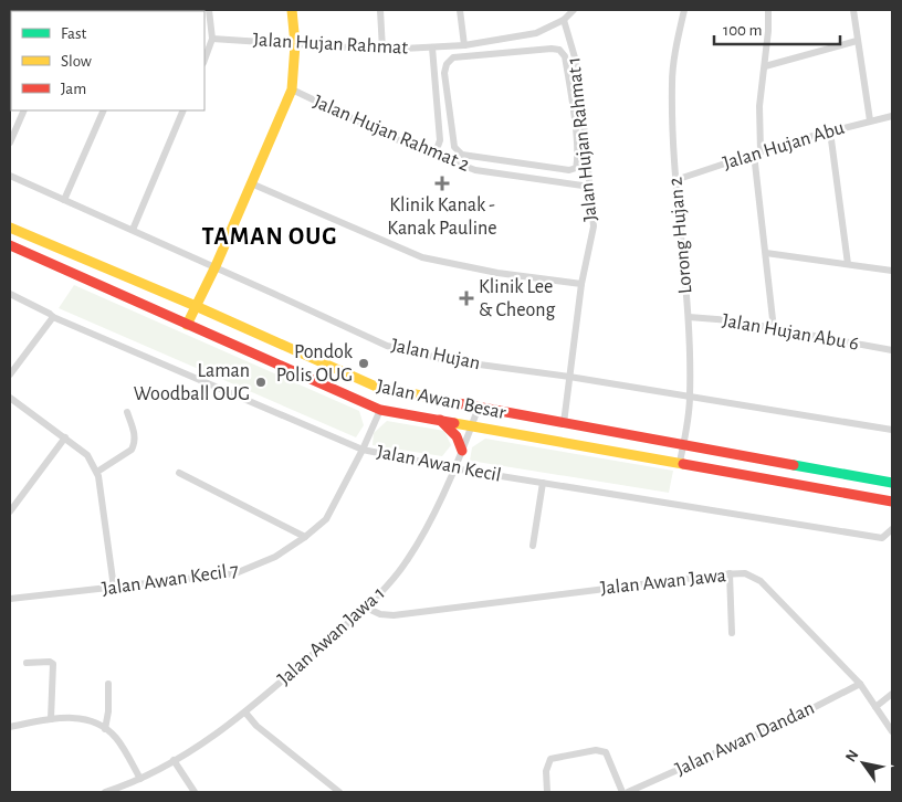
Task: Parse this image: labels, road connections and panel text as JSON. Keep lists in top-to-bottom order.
{
  "streets": {
    "main road": ["Jalan Awan Besar"],
    "street": [
      "Jalan Hujan Rahmat",
      "Jalan Hujan Rahmat 2",
      "Jalan Hujan Rahmat 1",
      "Jalan Hujan Abu",
      "Lorong Hujan 2",
      "Jalan Hujan Abu 6",
      "Jalan Hujan",
      "Jalan Awan Kecil",
      "Jalan Awan Kecil 7",
      "Jalan Awan Jawa",
      "Jalan Awan Jawa 1",
      "Jalan Awan Dandan"
    ]
  },
  "crossings": [
    ["Jalan Hujan Rahmat", "Jalan Hujan Rahmat 1"],
    ["Jalan Hujan Rahmat 2", "Jalan Hujan Rahmat 1"],
    ["Jalan Hujan Rahmat 1", "Jalan Hujan"],
    ["Jalan Hujan Rahmat 1", "Jalan Awan Besar"],
    ["Jalan Hujan Abu", "Lorong Hujan 2"],
    ["Lorong Hujan 2", "Jalan Hujan Abu 6"],
    ["Lorong Hujan 2", "Jalan Hujan"],
    ["Lorong Hujan 2", "Jalan Awan Besar"],
    ["Jalan Awan Besar", "Jalan Awan Kecil 7"],
    ["Jalan Awan Besar", "Jalan Awan Jawa 1"],
    ["Jalan Awan Kecil", "Jalan Awan Kecil 7"],
    ["Jalan Awan Kecil", "Jalan Awan Jawa 1"],
    ["Jalan Awan Jawa", "Jalan Awan Jawa 1"],
    ["Jalan Awan Jawa", "Jalan Awan Dandan"]
  ],
  "districts": ["TAMAN OUG"],
  "places": {
    "health": ["Klinik Kanak - Kanak Pauline", "Klinik Lee & Cheong"],
    "other": ["Pondok Polis OUG", "Laman Woodball OUG"]
  },
  "legend": ["Fast", "Slow", "Jam"],
  "scale_bar": "100 m",
  "north": "top left"
}
